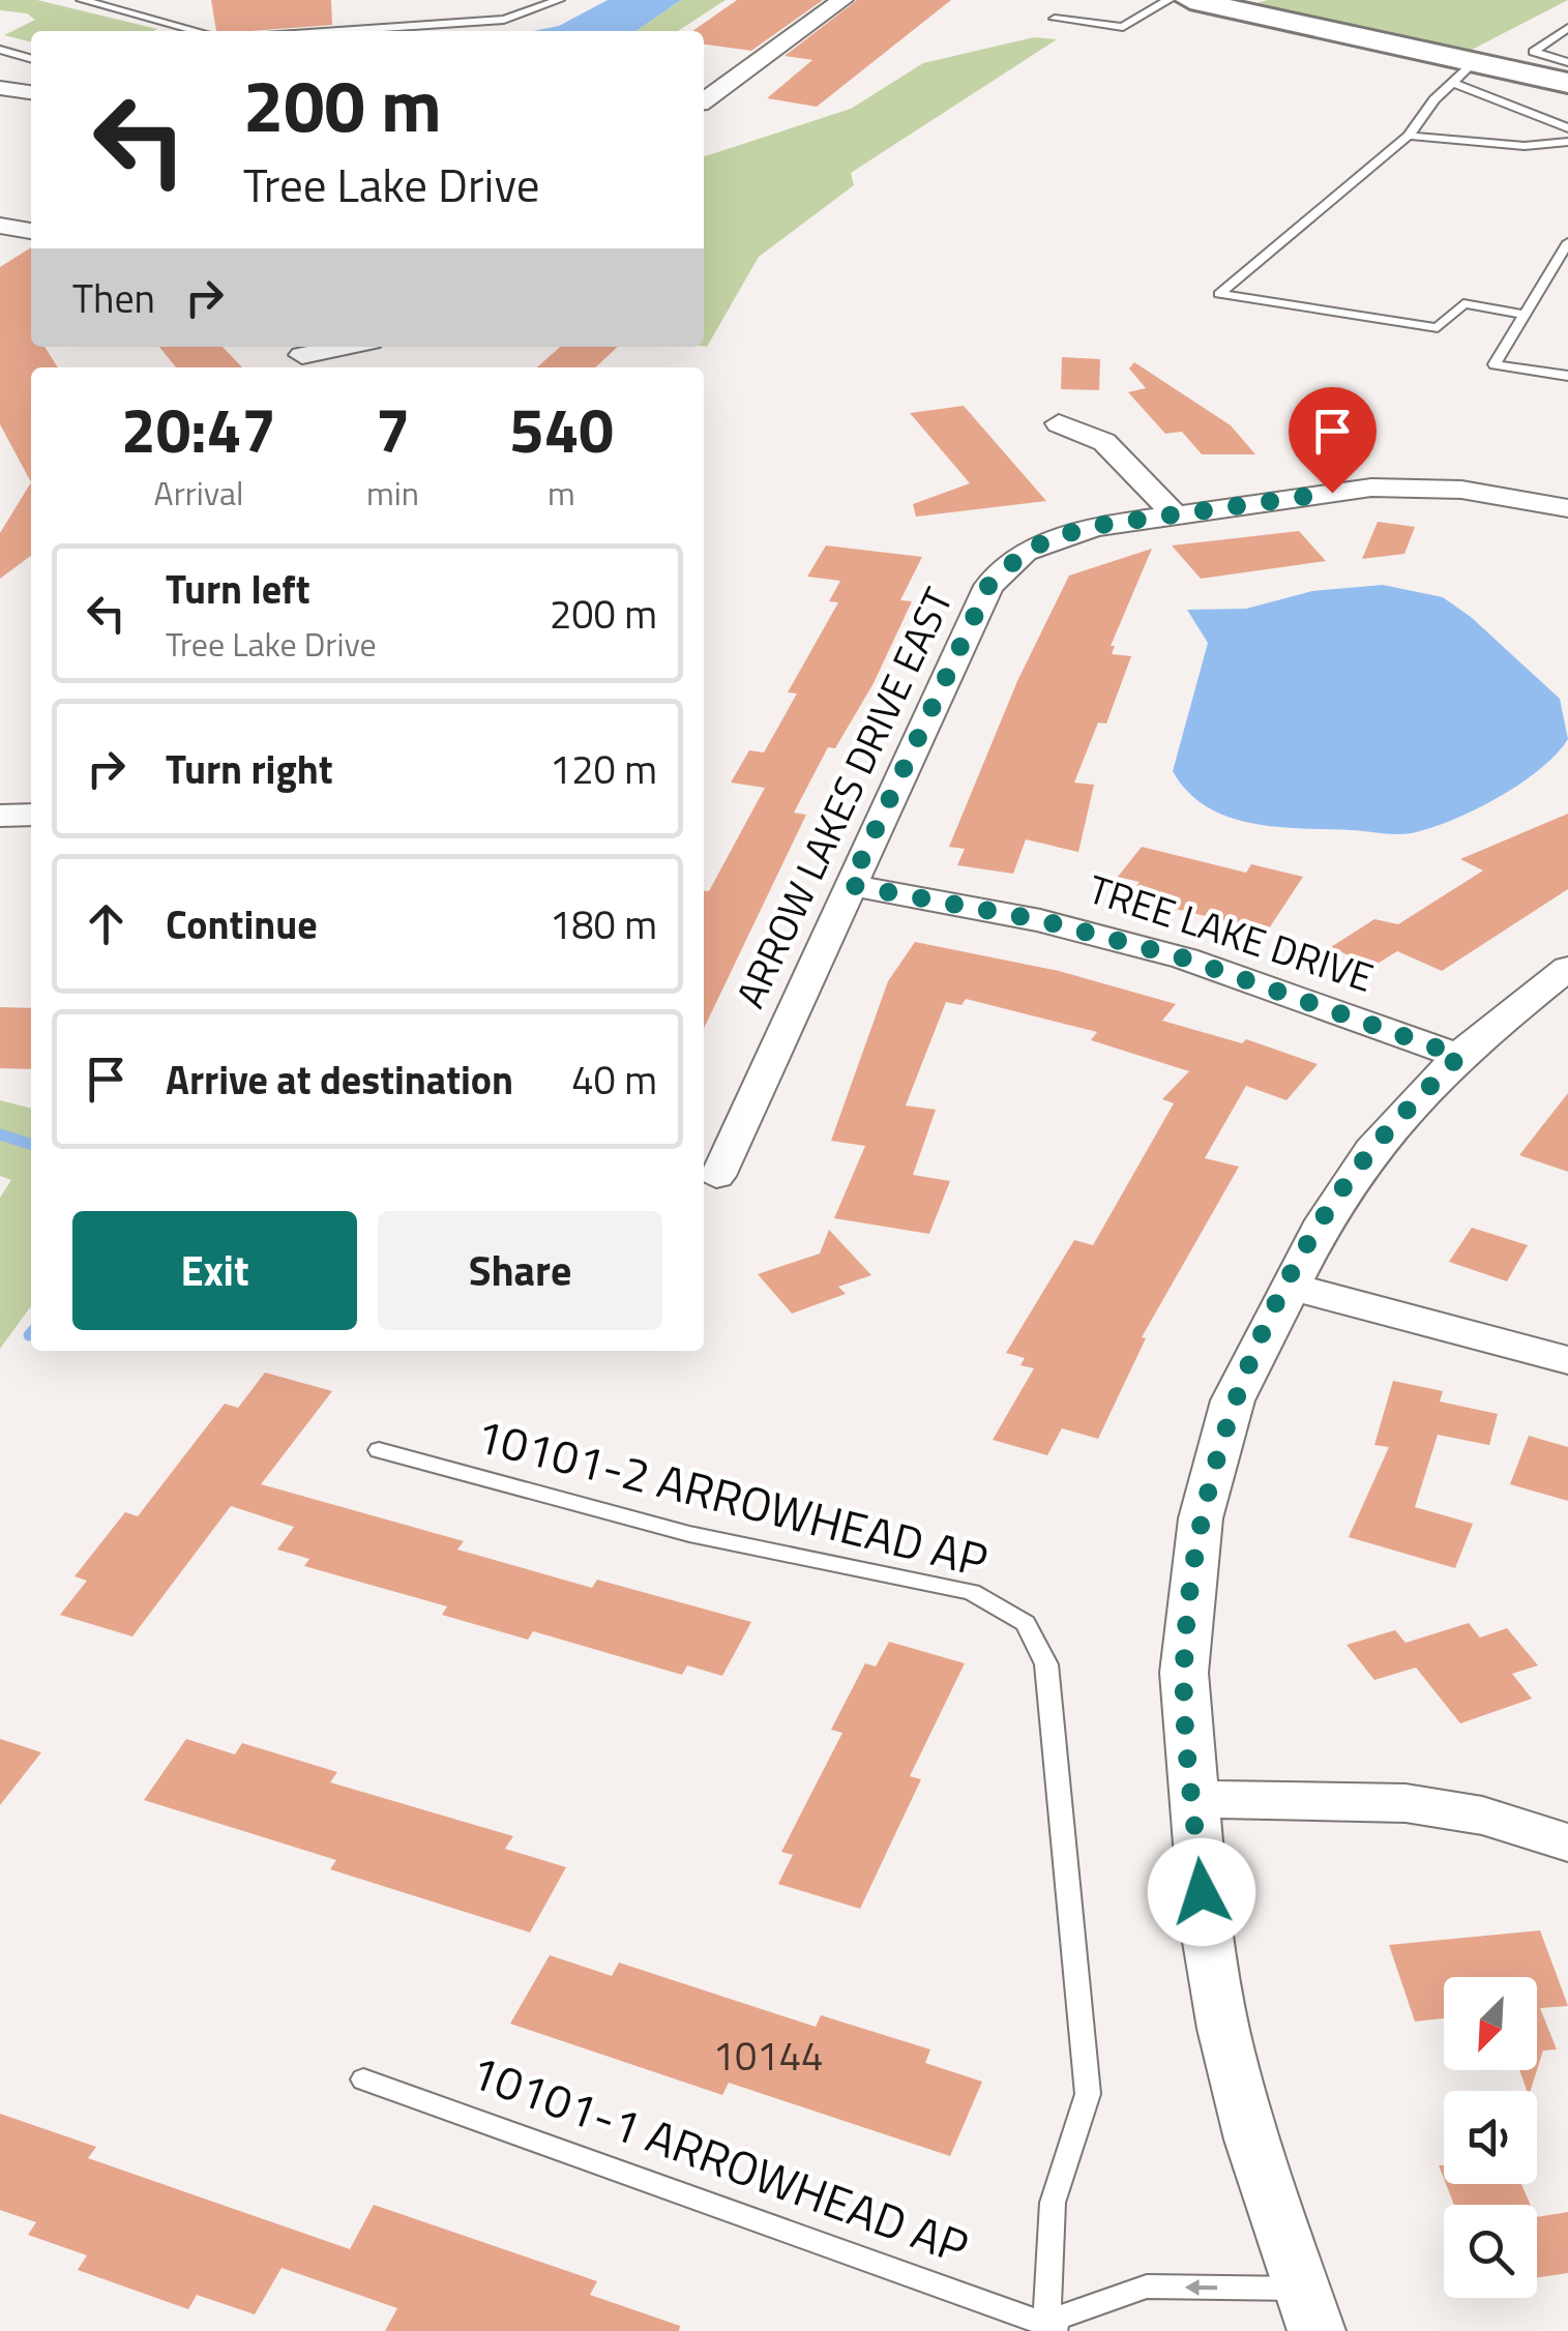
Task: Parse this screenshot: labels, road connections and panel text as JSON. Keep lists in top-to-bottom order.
{
  "streets": {
    "street": ["ARROW LAKES DRIVE EAST", "TREE LAKE DRIVE"],
    "lane": ["10101-2 ARROWHEAD AP", "10101-1 ARROWHEAD AP"]
  },
  "crossings": [
    ["ARROW LAKES DRIVE EAST", "TREE LAKE DRIVE"],
    ["10101-2 ARROWHEAD AP", "10101-1 ARROWHEAD AP"]
  ],
  "house_numbers": ["10144"],
  "north": "bottom left",
  "page": {
    "turn": ["200 m", "Tree Lake Drive"],
    "then": "Then",
    "eta": [
      "20:47",
      "Arrival",
      "7",
      "min",
      "540",
      "m"
    ],
    "list": [
      {
        "name": "Turn left",
        "note": "Tree Lake Drive",
        "value": "200 m"
      },
      {
        "name": "Turn right",
        "value": "120 m"
      },
      {
        "name": "Continue",
        "value": "180 m"
      },
      {
        "name": "Arrive at destination",
        "value": "40 m"
      }
    ],
    "buttons": ["Exit", "Share"]
  }
}
